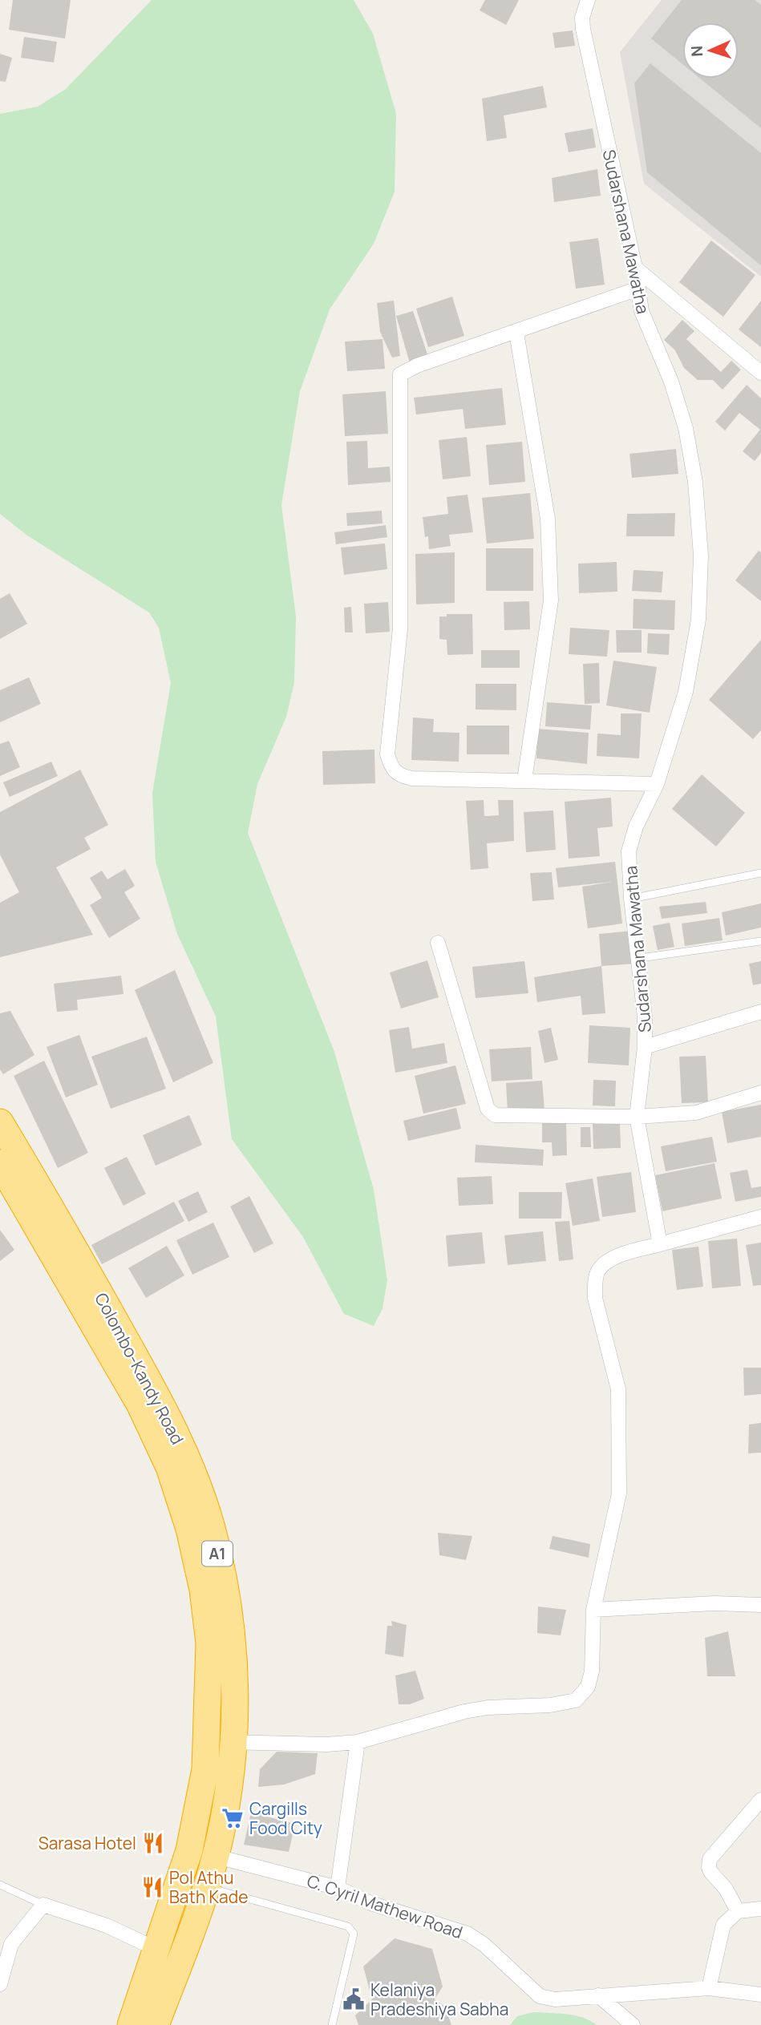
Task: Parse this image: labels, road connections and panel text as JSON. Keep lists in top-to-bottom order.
{
  "streets": {
    "highway": ["Colombo-Kandy Road", "A1"],
    "street": ["Sudarshana Mawatha", "C. Cyril Mathew Road"]
  },
  "crossings": [
    ["Colombo-Kandy Road", "C. Cyril Mathew Road"]
  ],
  "places": {
    "supermarket": ["Cargills Food City"],
    "restaurant": ["Sarasa Hotel", "Pol Athu Bath Kade"],
    "public building": ["Kelaniya Pradeshiya Sabha"]
  },
  "north": "left"
}
